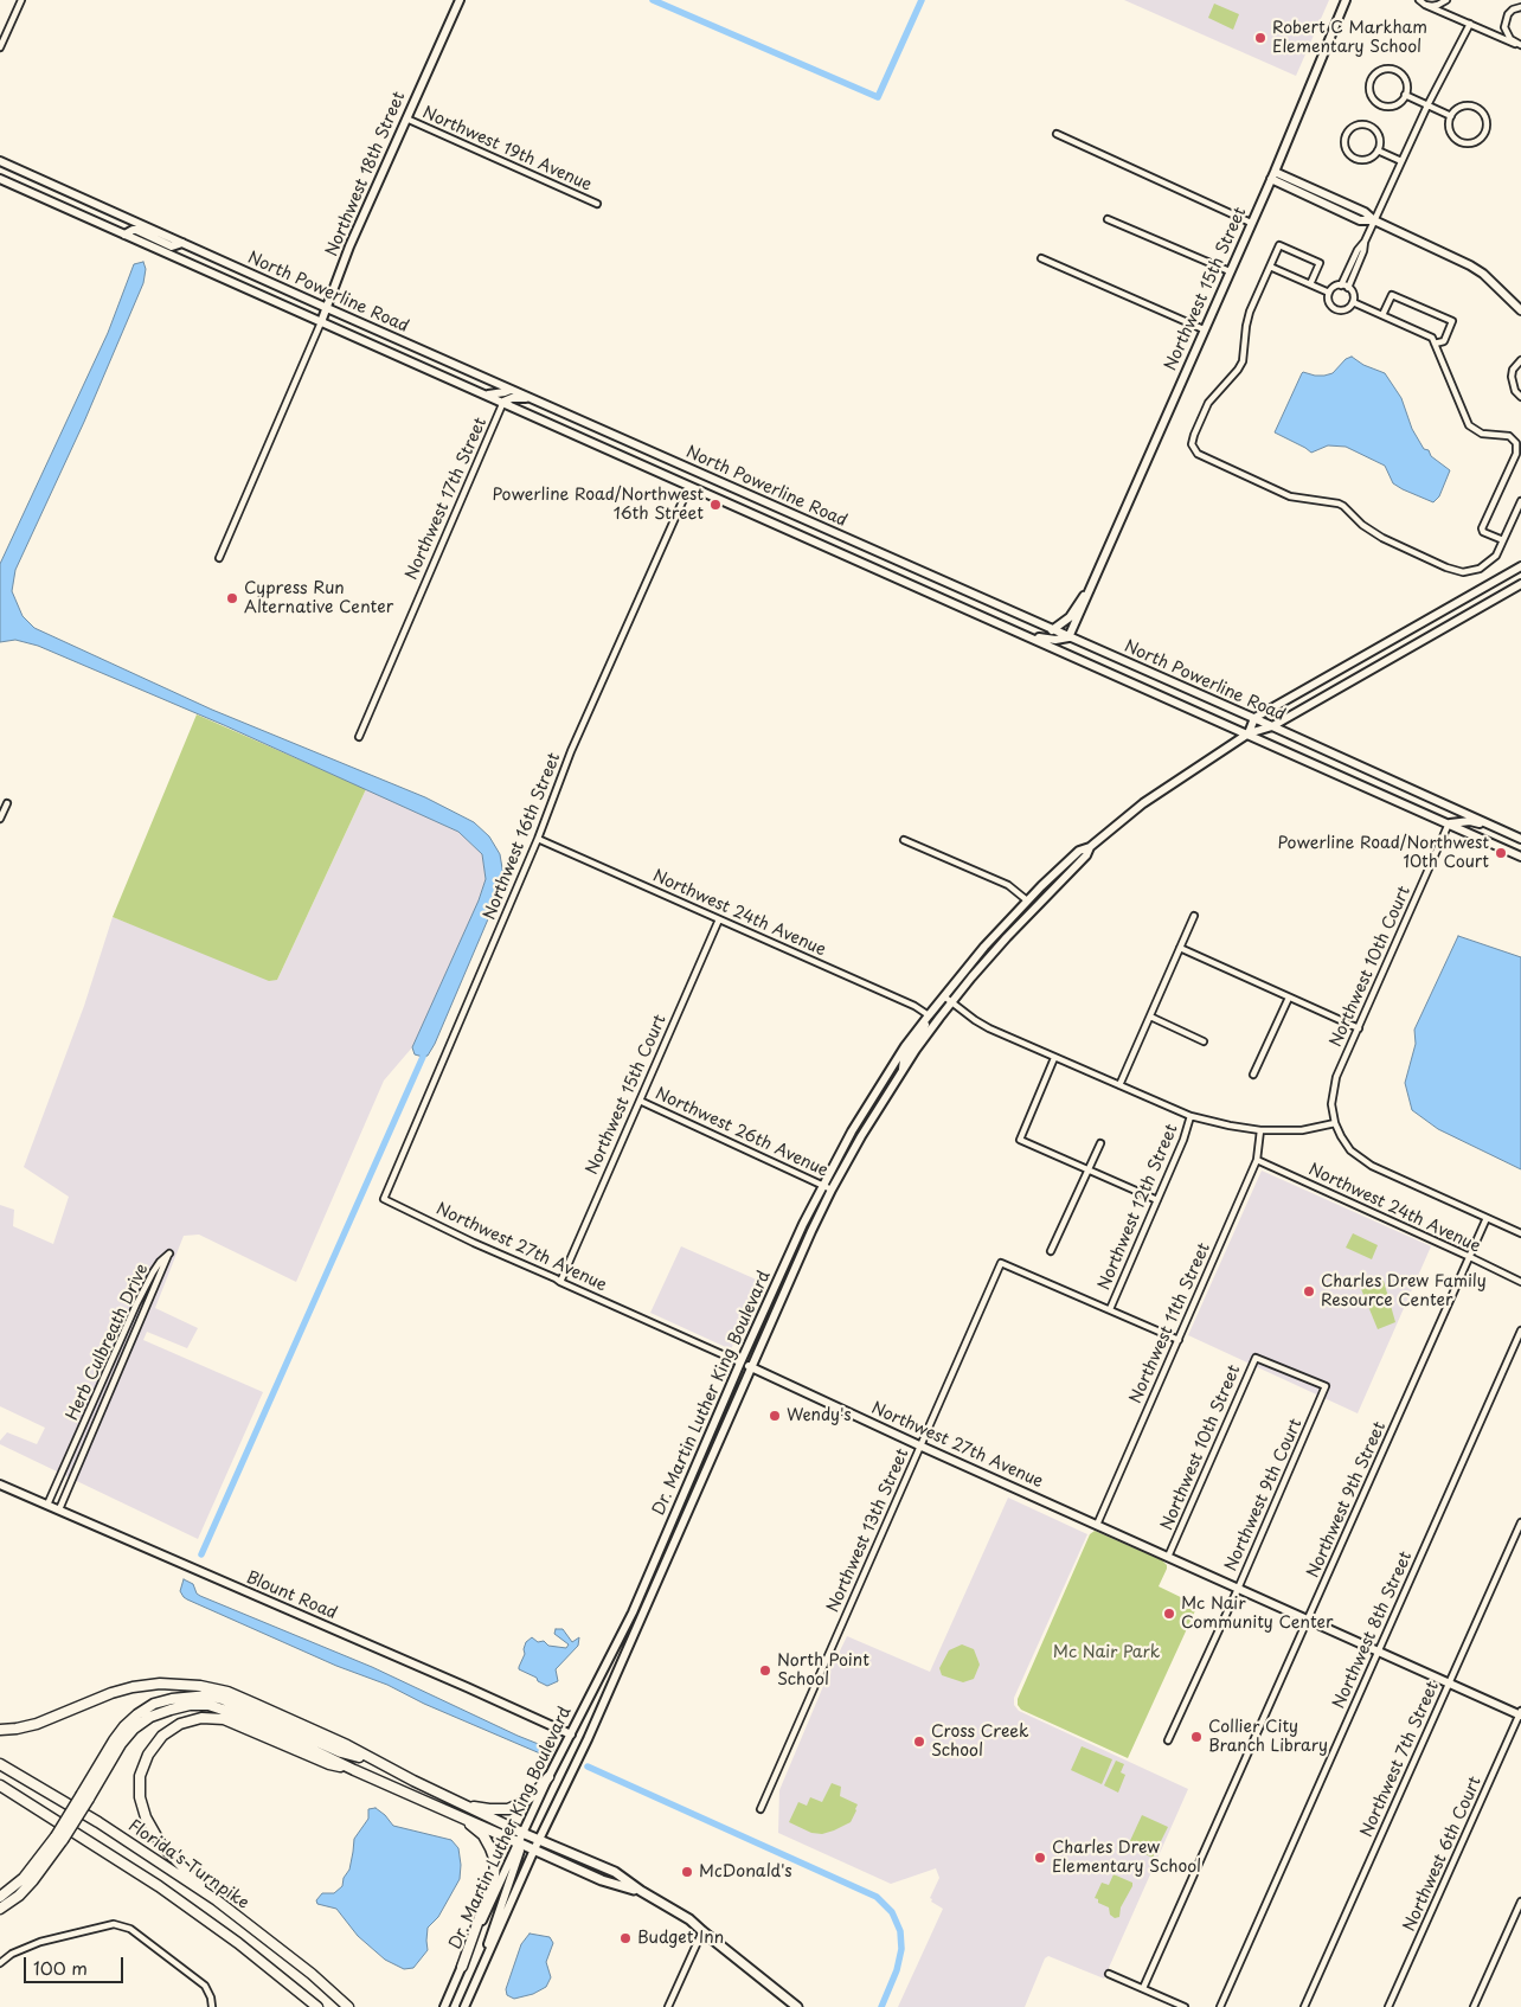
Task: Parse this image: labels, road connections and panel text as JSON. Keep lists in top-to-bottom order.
{
  "streets": {
    "highway": ["Florida's Turnpike"],
    "main road": [
      "Northwest 18th Street",
      "Northwest 15th Street",
      "North Powerline Road",
      "Northwest 27th Avenue",
      "Dr. Martin Luther King Boulevard",
      "Blount Road"
    ],
    "street": [
      "Northwest 19th Avenue",
      "Northwest 17th Street",
      "Northwest 16th Street",
      "Northwest 24th Avenue",
      "Northwest 10th Court",
      "Northwest 15th Court",
      "Northwest 26th Avenue",
      "Northwest 12th Street",
      "Northwest 11th Street",
      "Herb Culbreath Drive",
      "Northwest 10th Street",
      "Northwest 9th Court",
      "Northwest 9th Street",
      "Northwest 13th Street",
      "Northwest 8th Street",
      "Northwest 7th Street",
      "Northwest 6th Court"
    ]
  },
  "crossings": [
    ["Northwest 19th Avenue", "Northwest 18th Street"],
    ["Northwest 18th Street", "North Powerline Road"],
    ["Northwest 15th Street", "North Powerline Road"],
    ["North Powerline Road", "Northwest 17th Street"],
    ["North Powerline Road", "Northwest 16th Street"],
    ["North Powerline Road", "Northwest 10th Court"],
    ["North Powerline Road", "Dr. Martin Luther King Boulevard"],
    ["Northwest 16th Street", "Northwest 24th Avenue"],
    ["Northwest 16th Street", "Northwest 27th Avenue"],
    ["Northwest 24th Avenue", "Northwest 15th Court"],
    ["Northwest 24th Avenue", "Northwest 11th Street"],
    ["Northwest 24th Avenue", "Dr. Martin Luther King Boulevard"],
    ["Northwest 24th Avenue", "Northwest 9th Street"],
    ["Northwest 15th Court", "Northwest 26th Avenue"],
    ["Northwest 15th Court", "Northwest 27th Avenue"],
    ["Northwest 26th Avenue", "Dr. Martin Luther King Boulevard"],
    ["Northwest 12th Street", "Northwest 13th Street"],
    ["Northwest 27th Avenue", "Northwest 11th Street"],
    ["Northwest 27th Avenue", "Dr. Martin Luther King Boulevard"],
    ["Northwest 27th Avenue", "Northwest 10th Street"],
    ["Northwest 27th Avenue", "Northwest 9th Court"],
    ["Northwest 27th Avenue", "Northwest 9th Street"],
    ["Northwest 27th Avenue", "Northwest 13th Street"],
    ["Northwest 27th Avenue", "Northwest 8th Street"],
    ["Northwest 27th Avenue", "Northwest 7th Street"],
    ["Northwest 27th Avenue", "Northwest 6th Court"],
    ["Herb Culbreath Drive", "Blount Road"],
    ["Dr. Martin Luther King Boulevard", "Blount Road"],
    ["Northwest 10th Street", "Northwest 9th Court"]
  ],
  "parks": ["Mc Nair Park"],
  "places": [
    "Robert C Markham Elementary School",
    "Powerline Road/Northwest 16th Street",
    "Cypress Run Alternative Center",
    "Powerline Road/Northwest 10th Court",
    "Charles Drew Family Resource Center",
    "Wendy's",
    "Mc Nair Community Center",
    "North Point School",
    "Collier City Branch Library",
    "Cross Creek School",
    "Charles Drew Elementary School",
    "McDonald's",
    "Budget Inn"
  ],
  "scale_bar": "100 m"
}
